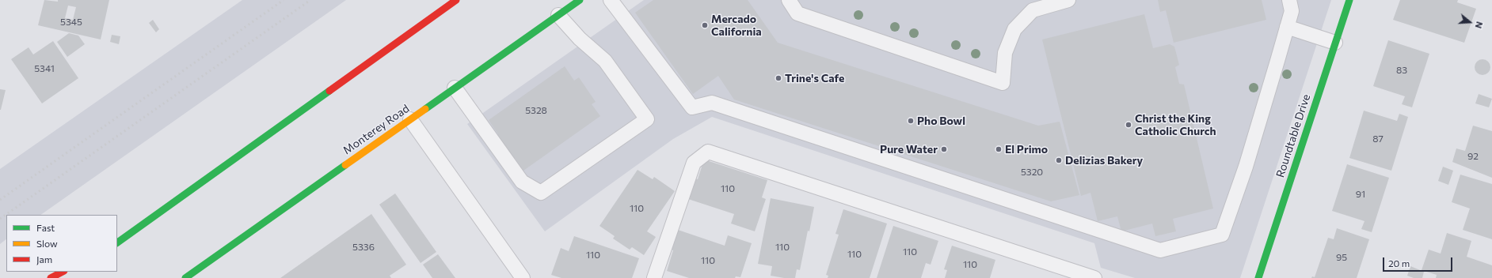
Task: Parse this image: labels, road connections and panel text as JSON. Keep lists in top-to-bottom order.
{
  "streets": {
    "main road": ["Monterey Road", "Roundtable Drive"]
  },
  "places": [
    "Mercado California",
    "Trine's Cafe",
    "Pho Bowl",
    "Christ the King Catholic Church",
    "Pure Water",
    "El Primo",
    "Delizias Bakery"
  ],
  "house_numbers": [
    "5345",
    "5341",
    "83",
    "5328",
    "87",
    "92",
    "5320",
    "110",
    "91",
    "110",
    "5336",
    "110",
    "110",
    "110",
    "110",
    "95",
    "110",
    "110"
  ],
  "legend": ["Fast", "Slow", "Jam"],
  "scale_bar": "20 m",
  "north": "right"
}
